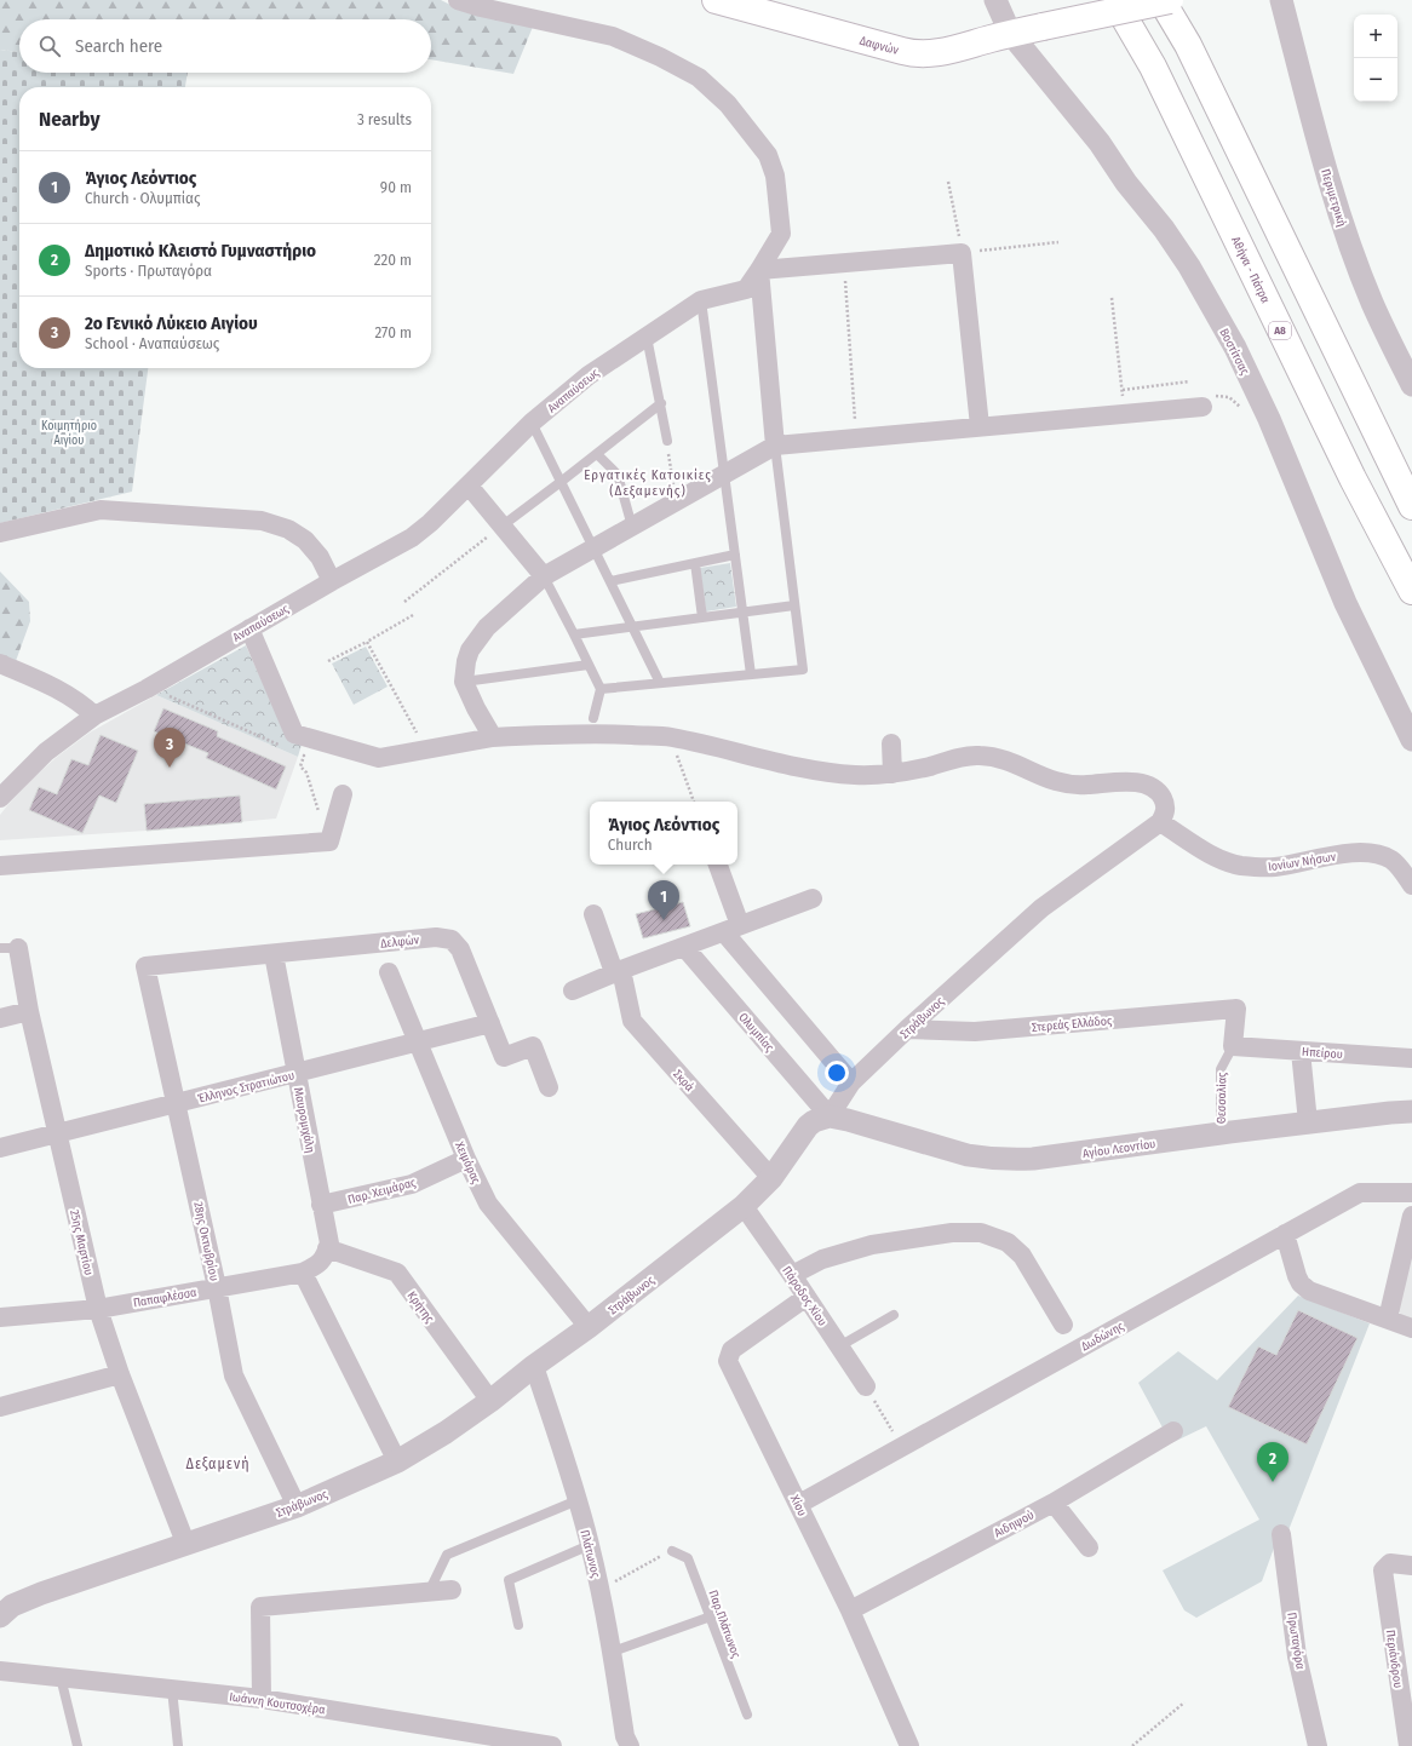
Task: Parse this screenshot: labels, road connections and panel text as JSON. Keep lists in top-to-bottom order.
{
  "streets": {
    "main road": ["Δαφνών", "Αθήνα - Πάτρα", "Α8"],
    "street": [
      "Περιμετρική",
      "Βοστίτσας",
      "Αναπαύσεως",
      "Ιονίων Νήσων",
      "Δελφών",
      "Στράβωνος",
      "Στερεάς Ελλάδος",
      "Ολυμπίας",
      "Ηπείρου",
      "Σκρά",
      "Έλληνος Στρατιώτου",
      "Θεσσαλίας",
      "Μαυρομιχάλη",
      "Αγίου Λεοντίου",
      "Χειμάρας",
      "Παρ. Χειμάρας",
      "28ης Οκτωβρίου",
      "25ης Μαρτίου",
      "Πάροδος Χίου",
      "Παπαφλέσσα",
      "Κρήτης",
      "Δωδώνης",
      "Χίου",
      "Αιδηψού",
      "Πλάτωνος",
      "Πρωταγόρα",
      "Περιάνδρου",
      "Ιωάννη Κουτσοχέρα"
    ],
    "lane": ["Παρ.Πλάτωνος"]
  },
  "crossings": [
    ["Δαφνών", "Βοστίτσας"],
    ["Ιονίων Νήσων", "Στράβωνος"],
    ["Δελφών", "Έλληνος Στρατιώτου"],
    ["Δελφών", "Μαυρομιχάλη"],
    ["Δελφών", "28ης Οκτωβρίου"],
    ["Στράβωνος", "Στερεάς Ελλάδος"],
    ["Στράβωνος", "Ολυμπίας"],
    ["Στράβωνος", "Σκρά"],
    ["Στράβωνος", "Αγίου Λεοντίου"],
    ["Στράβωνος", "Χειμάρας"],
    ["Στράβωνος", "28ης Οκτωβρίου"],
    ["Στράβωνος", "25ης Μαρτίου"],
    ["Στράβωνος", "Πάροδος Χίου"],
    ["Στράβωνος", "Κρήτης"],
    ["Στράβωνος", "Πλάτωνος"],
    ["Στερεάς Ελλάδος", "Θεσσαλίας"],
    ["Ολυμπίας", "Αγίου Λεοντίου"],
    ["Ηπείρου", "Θεσσαλίας"],
    ["Έλληνος Στρατιώτου", "Μαυρομιχάλη"],
    ["Έλληνος Στρατιώτου", "Χειμάρας"],
    ["Έλληνος Στρατιώτου", "28ης Οκτωβρίου"],
    ["Έλληνος Στρατιώτου", "25ης Μαρτίου"],
    ["Θεσσαλίας", "Αγίου Λεοντίου"],
    ["Μαυρομιχάλη", "Παρ. Χειμάρας"],
    ["Μαυρομιχάλη", "Παπαφλέσσα"],
    ["Μαυρομιχάλη", "Κρήτης"],
    ["Χειμάρας", "Παρ. Χειμάρας"],
    ["28ης Οκτωβρίου", "Παπαφλέσσα"],
    ["25ης Μαρτίου", "Παπαφλέσσα"],
    ["Πάροδος Χίου", "Χίου"],
    ["Παπαφλέσσα", "Κρήτης"],
    ["Δωδώνης", "Χίου"],
    ["Χίου", "Αιδηψού"]
  ],
  "districts": ["Εργατικές Κατοικίες (Δεξαμενής)", "Δεξαμενή"],
  "parks": ["Κοιμητήριο Αιγίου"],
  "page": {
    "map_buttons": ["+", "−"],
    "search": "Search here",
    "heading": ["Nearby", "3 results"],
    "list": [
      {
        "mark": "1",
        "name": "Άγιος Λεόντιος",
        "note": "Church · Ολυμπίας",
        "value": "90 m"
      },
      {
        "mark": "2",
        "name": "Δημοτικό Κλειστό Γυμναστήριο",
        "note": "Sports · Πρωταγόρα",
        "value": "220 m"
      },
      {
        "mark": "3",
        "name": "2ο Γενικό Λύκειο Αιγίου",
        "note": "School · Αναπαύσεως",
        "value": "270 m"
      }
    ],
    "pins": ["3", "1", "2"],
    "popup": ["Άγιος Λεόντιος", "Church"]
  }
}
